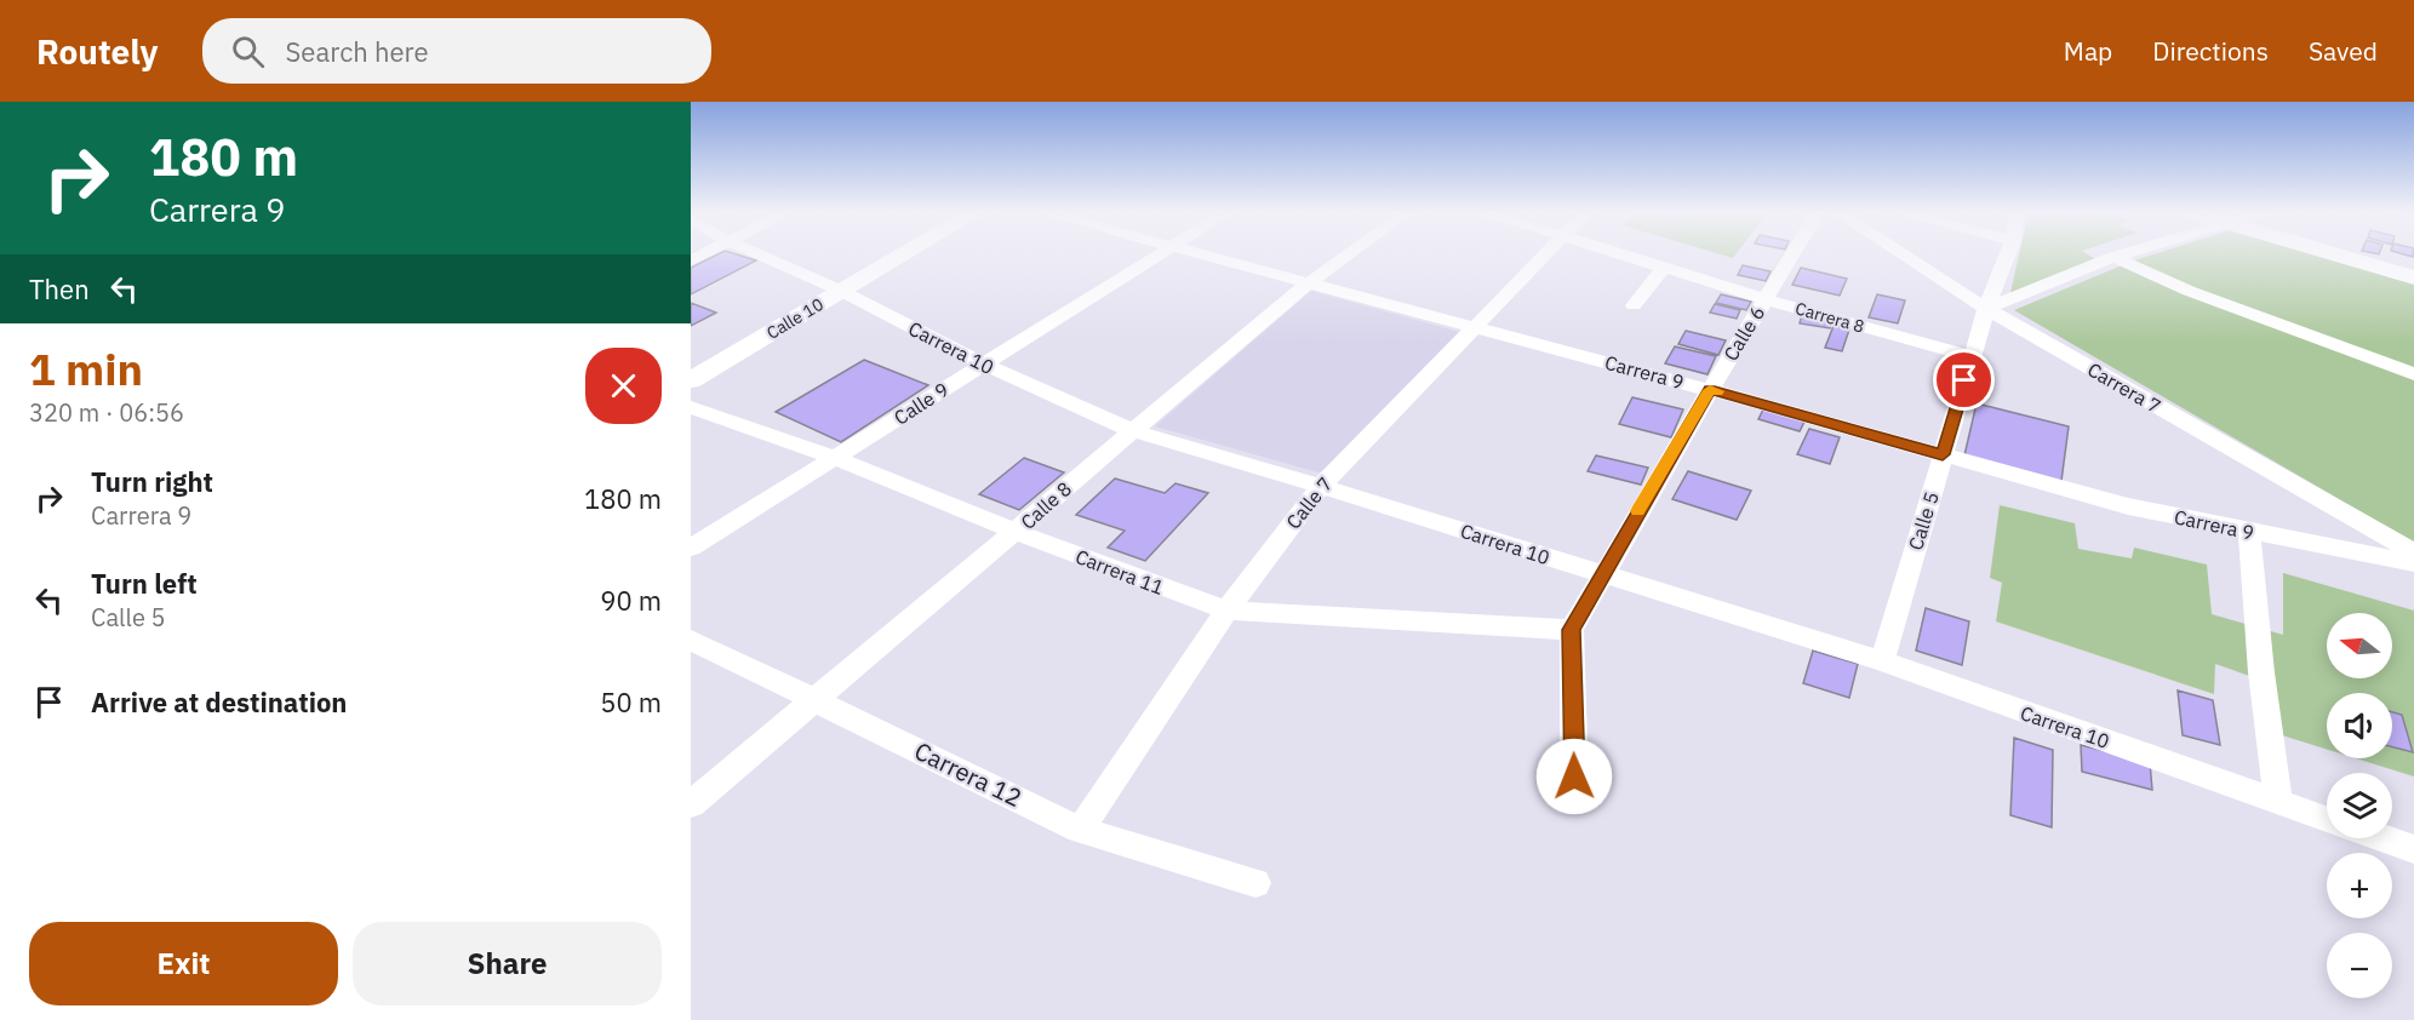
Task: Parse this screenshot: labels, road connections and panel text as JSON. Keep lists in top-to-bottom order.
{
  "streets": {
    "main road": ["Calle 10"],
    "street": [
      "Carrera 8",
      "Calle 6",
      "Carrera 10",
      "Carrera 9",
      "Carrera 7",
      "Calle 9",
      "Calle 7",
      "Calle 8",
      "Calle 5",
      "Carrera 11",
      "Carrera 12"
    ]
  },
  "crossings": [
    ["Carrera 8", "Calle 6"],
    ["Carrera 8", "Calle 5"],
    ["Calle 10", "Carrera 10"],
    ["Calle 6", "Carrera 10"],
    ["Calle 6", "Carrera 9"],
    ["Calle 6", "Carrera 11"],
    ["Carrera 10", "Calle 9"],
    ["Carrera 10", "Calle 7"],
    ["Carrera 10", "Calle 8"],
    ["Carrera 10", "Calle 5"],
    ["Carrera 9", "Calle 7"],
    ["Carrera 9", "Calle 8"],
    ["Carrera 9", "Calle 5"],
    ["Carrera 7", "Calle 5"],
    ["Calle 9", "Carrera 11"],
    ["Calle 7", "Carrera 11"],
    ["Calle 7", "Carrera 12"],
    ["Calle 8", "Carrera 11"],
    ["Calle 8", "Carrera 12"]
  ],
  "north": "left",
  "page": {
    "header": "Routely",
    "search": "Search here",
    "nav": ["Map", "Directions", "Saved"],
    "turn": ["180 m", "Carrera 9"],
    "then": "Then",
    "heading": ["1 min", "320 m · 06:56"],
    "list": [
      {
        "name": "Turn right",
        "note": "Carrera 9",
        "value": "180 m"
      },
      {
        "name": "Turn left",
        "note": "Calle 5",
        "value": "90 m"
      },
      {
        "name": "Arrive at destination",
        "value": "50 m"
      }
    ],
    "map_buttons": ["+", "−"],
    "buttons": ["Exit", "Share"]
  }
}
